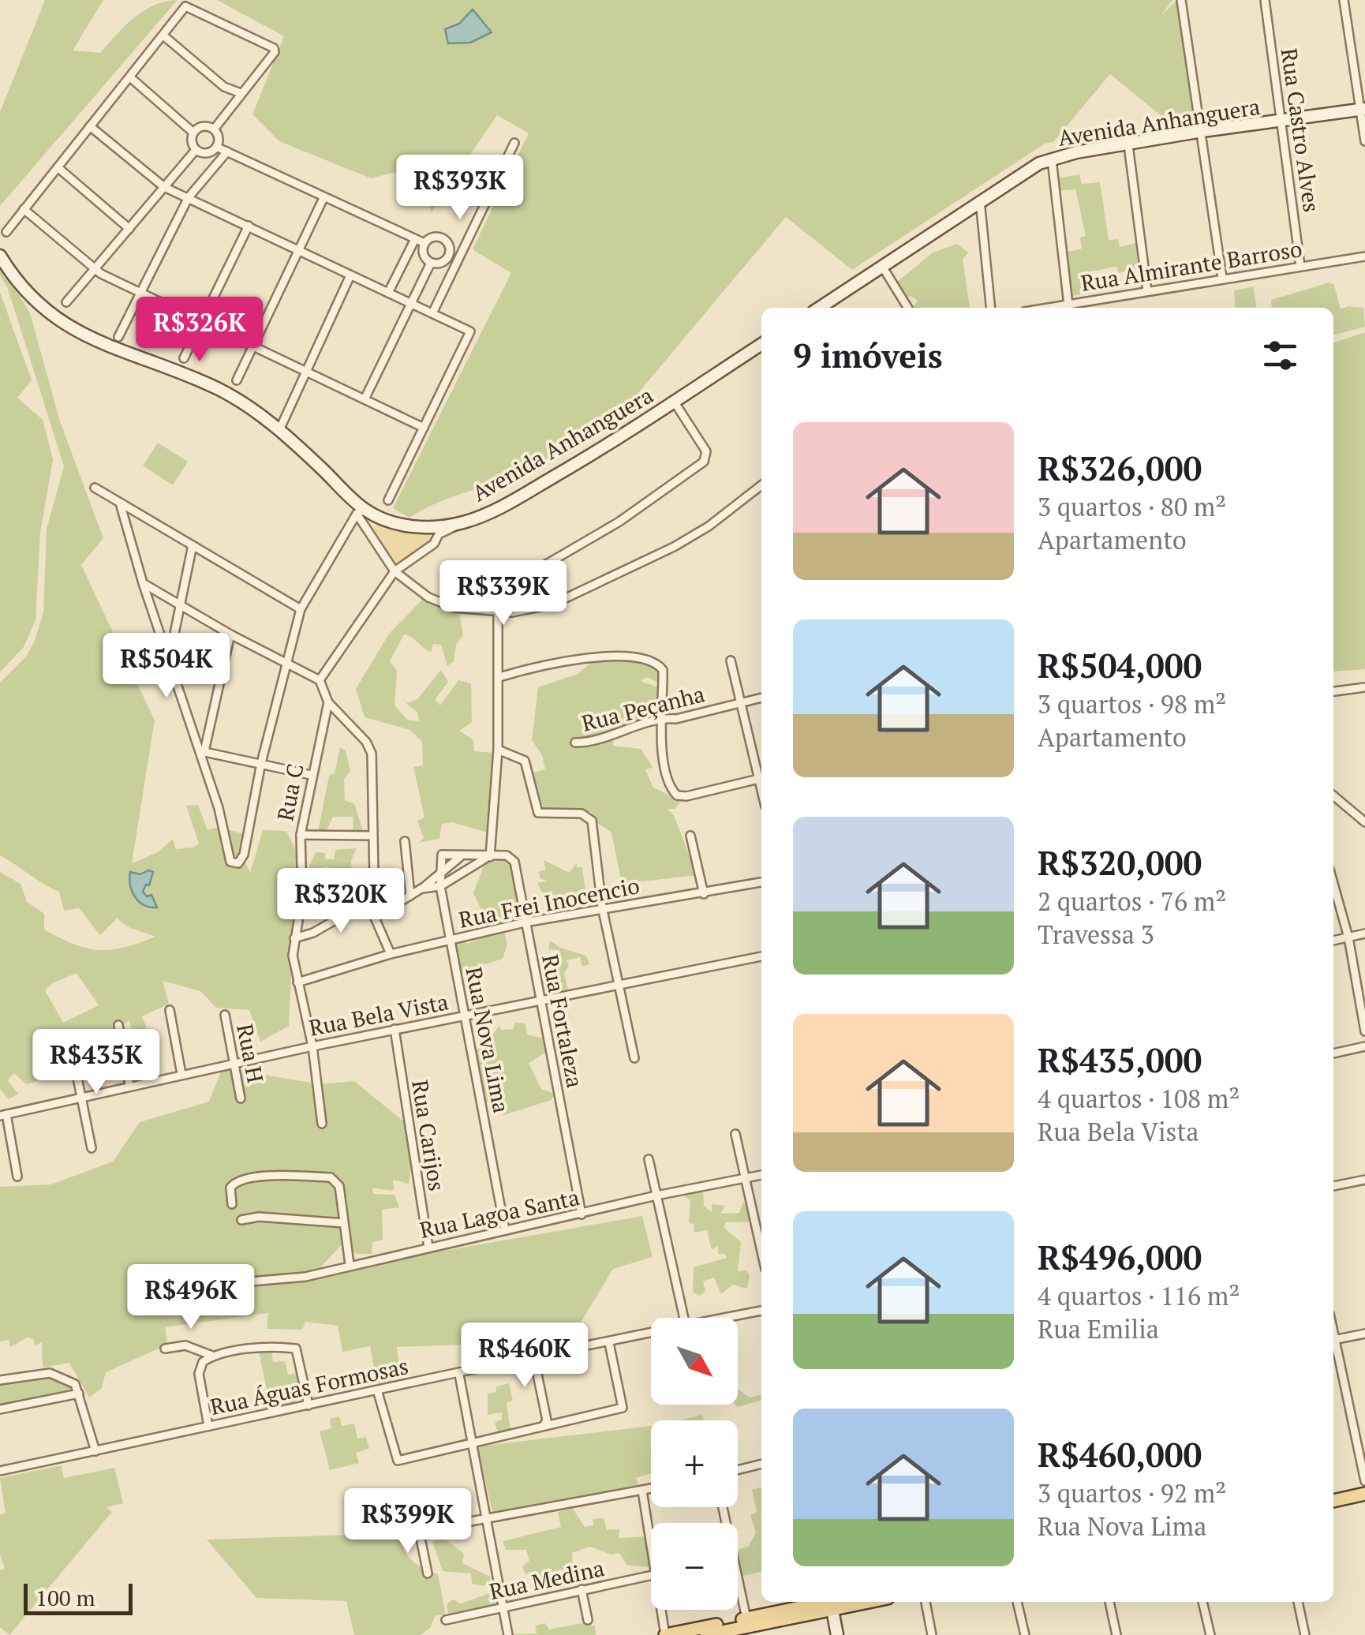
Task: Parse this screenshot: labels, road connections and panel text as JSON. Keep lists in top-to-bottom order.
{
  "streets": {
    "street": [
      "Avenida Anhanguera",
      "Rua Castro Alves",
      "Rua Almirante Barroso",
      "Rua Peçanha",
      "Rua C",
      "Rua Frei Inocencio",
      "Rua Bela Vista",
      "Rua Fortaleza",
      "Rua Nova Lima",
      "Rua H",
      "Rua Carijos",
      "Rua Lagoa Santa",
      "Rua Águas Formosas",
      "Rua Medina"
    ]
  },
  "crossings": [
    ["Avenida Anhanguera", "Rua Castro Alves"],
    ["Rua Castro Alves", "Rua Almirante Barroso"],
    ["Rua C", "Rua Frei Inocencio"],
    ["Rua C", "Rua Bela Vista"],
    ["Rua Frei Inocencio", "Rua Fortaleza"],
    ["Rua Frei Inocencio", "Rua Nova Lima"],
    ["Rua Bela Vista", "Rua Fortaleza"],
    ["Rua Bela Vista", "Rua Nova Lima"],
    ["Rua Bela Vista", "Rua H"],
    ["Rua Bela Vista", "Rua Carijos"],
    ["Rua Fortaleza", "Rua Lagoa Santa"],
    ["Rua Nova Lima", "Rua Lagoa Santa"],
    ["Rua Carijos", "Rua Lagoa Santa"]
  ],
  "scale_bar": "100 m",
  "north": "bottom right",
  "page": {
    "price": [
      "R$393K",
      "R$326K",
      "R$339K",
      "R$504K",
      "R$320K",
      "R$435K",
      "R$496K",
      "R$460K",
      "R$399K"
    ],
    "heading": "9 imóveis",
    "list": [
      {
        "name": "R$326,000",
        "note": "3 quartos · 80 m² · Apartamento"
      },
      {
        "name": "R$504,000",
        "note": "3 quartos · 98 m² · Apartamento"
      },
      {
        "name": "R$320,000",
        "note": "2 quartos · 76 m² · Travessa 3"
      },
      {
        "name": "R$435,000",
        "note": "4 quartos · 108 m² · Rua Bela Vista"
      },
      {
        "name": "R$496,000",
        "note": "4 quartos · 116 m² · Rua Emilia"
      },
      {
        "name": "R$460,000",
        "note": "3 quartos · 92 m² · Rua Nova Lima"
      }
    ],
    "map_buttons": ["+", "−"],
    "scale": "100 m"
  }
}
